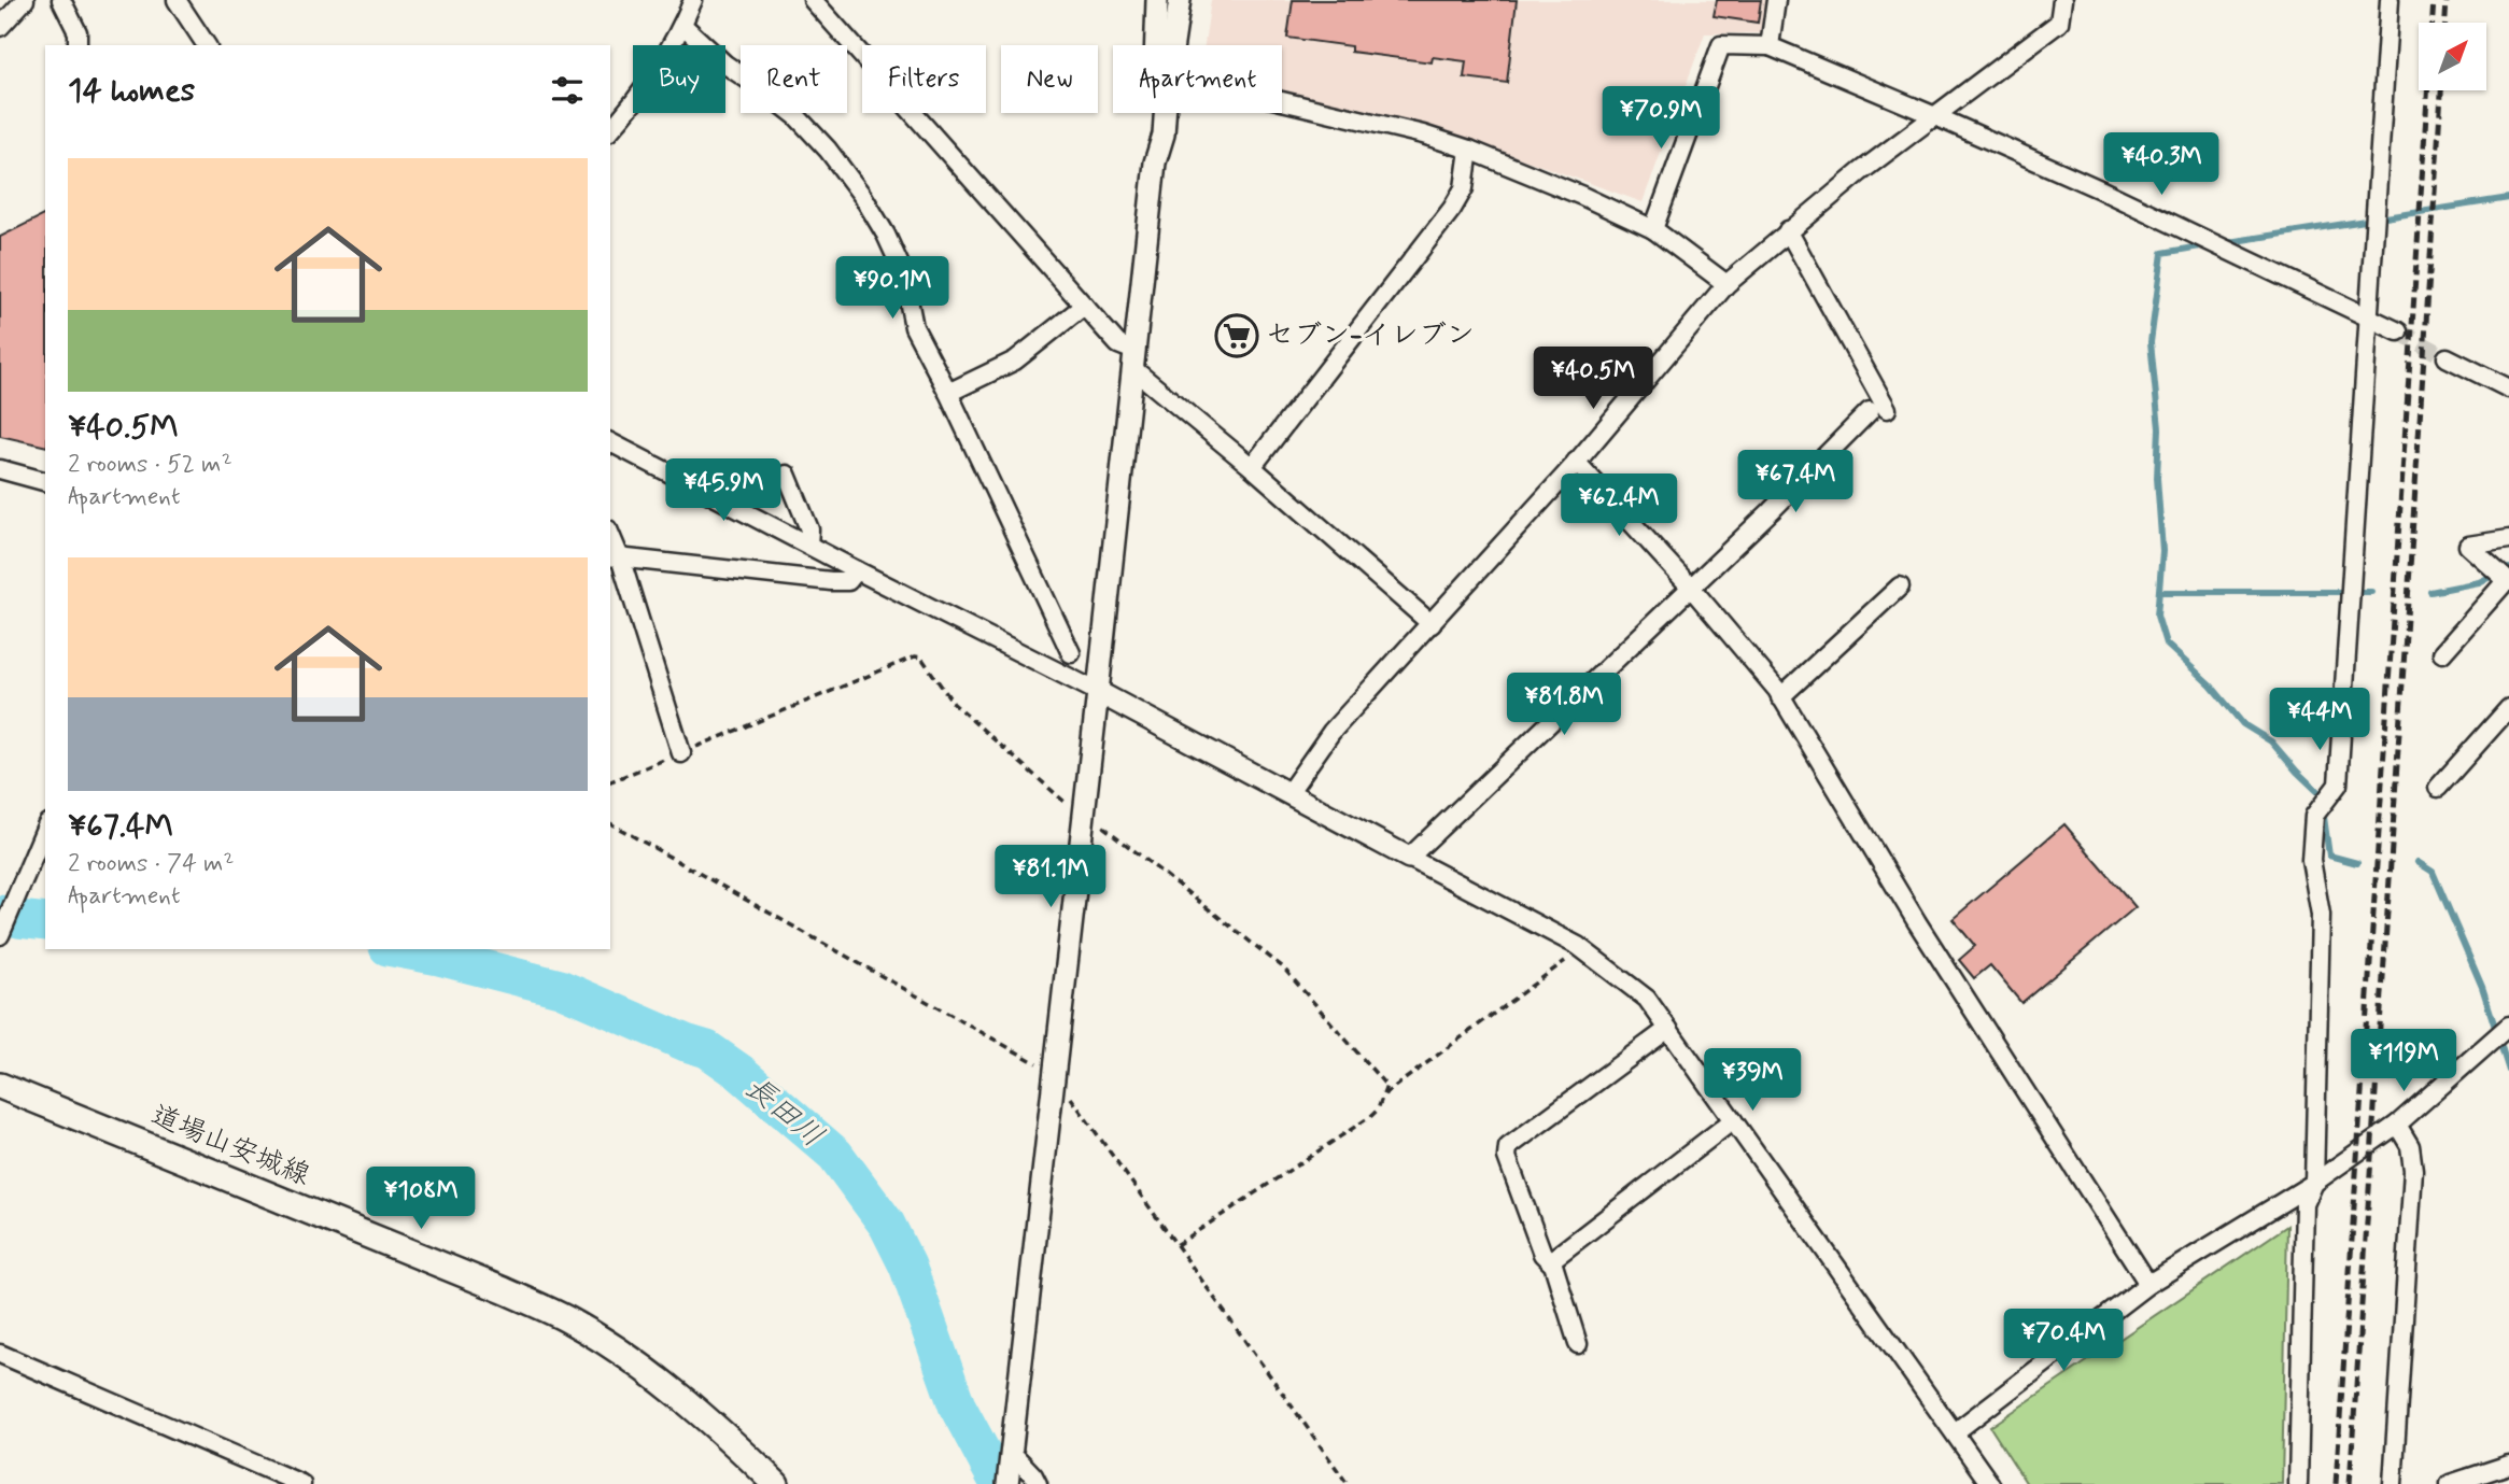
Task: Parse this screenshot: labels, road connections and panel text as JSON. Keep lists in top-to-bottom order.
{
  "streets": {
    "main road": ["道場山安城線"]
  },
  "water": ["長田川"],
  "places": {
    "supermarket": ["セブン-イレブン"]
  },
  "north": "top right",
  "page": {
    "chip": [
      "Buy",
      "Rent",
      "Filters",
      "New",
      "Apartment"
    ],
    "heading": "14 homes",
    "price": [
      "¥70.9M",
      "¥40.3M",
      "¥90.1M",
      "¥40.5M",
      "¥67.4M",
      "¥45.9M",
      "¥62.4M",
      "¥81.8M",
      "¥44M",
      "¥81.1M",
      "¥119M",
      "¥39M",
      "¥108M",
      "¥70.4M"
    ],
    "list": [
      {
        "name": "¥40.5M",
        "note": "2 rooms · 52 m² · Apartment"
      },
      {
        "name": "¥67.4M",
        "note": "2 rooms · 74 m² · Apartment"
      }
    ]
  }
}
